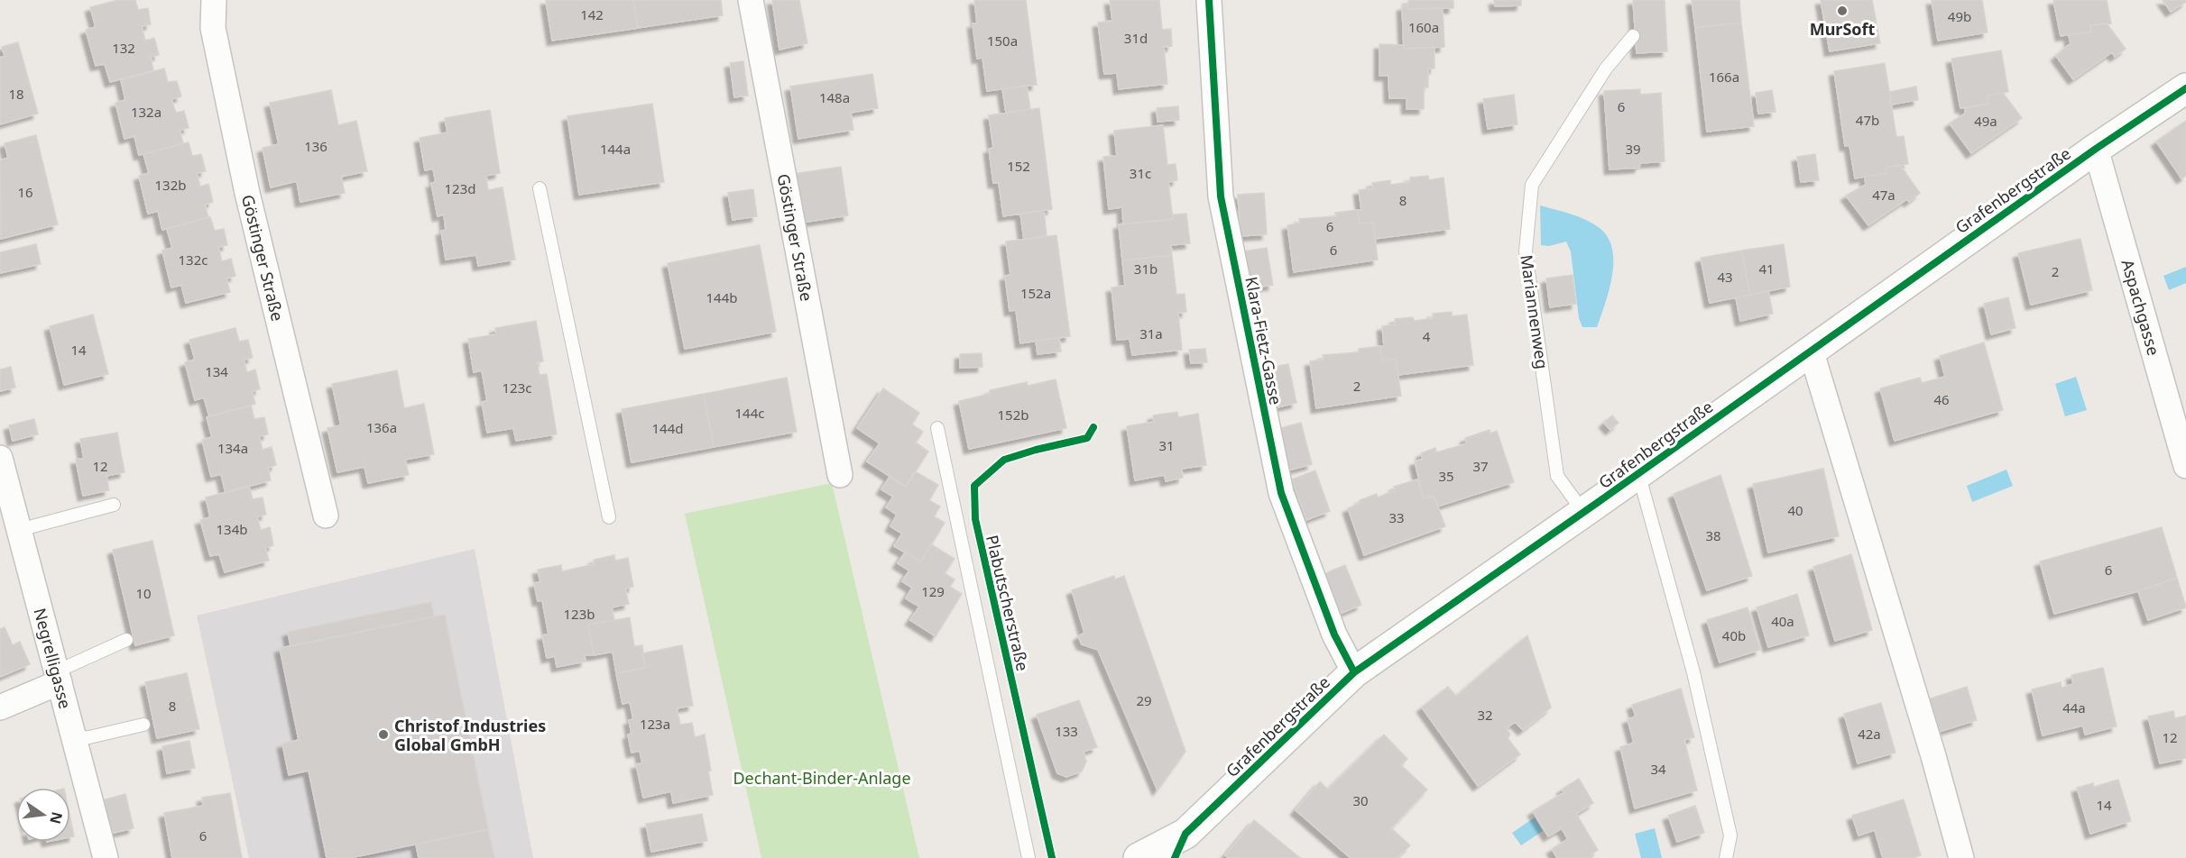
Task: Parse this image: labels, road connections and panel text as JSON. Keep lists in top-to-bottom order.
{
  "streets": {
    "street": [
      "Grafenbergstraße",
      "Göstinger Straße",
      "Aspachgasse",
      "Klara-Fietz-Gasse",
      "Negrelligasse"
    ],
    "lane": ["Mariannenweg", "Plabutscherstraße"]
  },
  "crossings": [
    ["Grafenbergstraße", "Aspachgasse"],
    ["Grafenbergstraße", "Mariannenweg"],
    ["Grafenbergstraße", "Klara-Fietz-Gasse"]
  ],
  "parks": ["Dechant-Binder-Anlage"],
  "places": ["MurSoft", "Christof Industries Global GmbH"],
  "house_numbers": [
    "142",
    "49b",
    "160a",
    "31d",
    "150a",
    "132",
    "166a",
    "18",
    "148a",
    "6",
    "132a",
    "47b",
    "49a",
    "136",
    "144a",
    "39",
    "152",
    "31c",
    "132b",
    "123d",
    "16",
    "47a",
    "8",
    "6",
    "6",
    "132c",
    "31b",
    "41",
    "2",
    "43",
    "152a",
    "144b",
    "31a",
    "4",
    "14",
    "134",
    "2",
    "123c",
    "46",
    "144c",
    "152b",
    "136a",
    "144d",
    "31",
    "134a",
    "12",
    "37",
    "35",
    "40",
    "33",
    "134b",
    "38",
    "6",
    "129",
    "10",
    "123b",
    "40a",
    "40b",
    "29",
    "8",
    "44a",
    "32",
    "123a",
    "133",
    "42a",
    "12",
    "34",
    "30",
    "14",
    "6"
  ],
  "north": "right"
}
